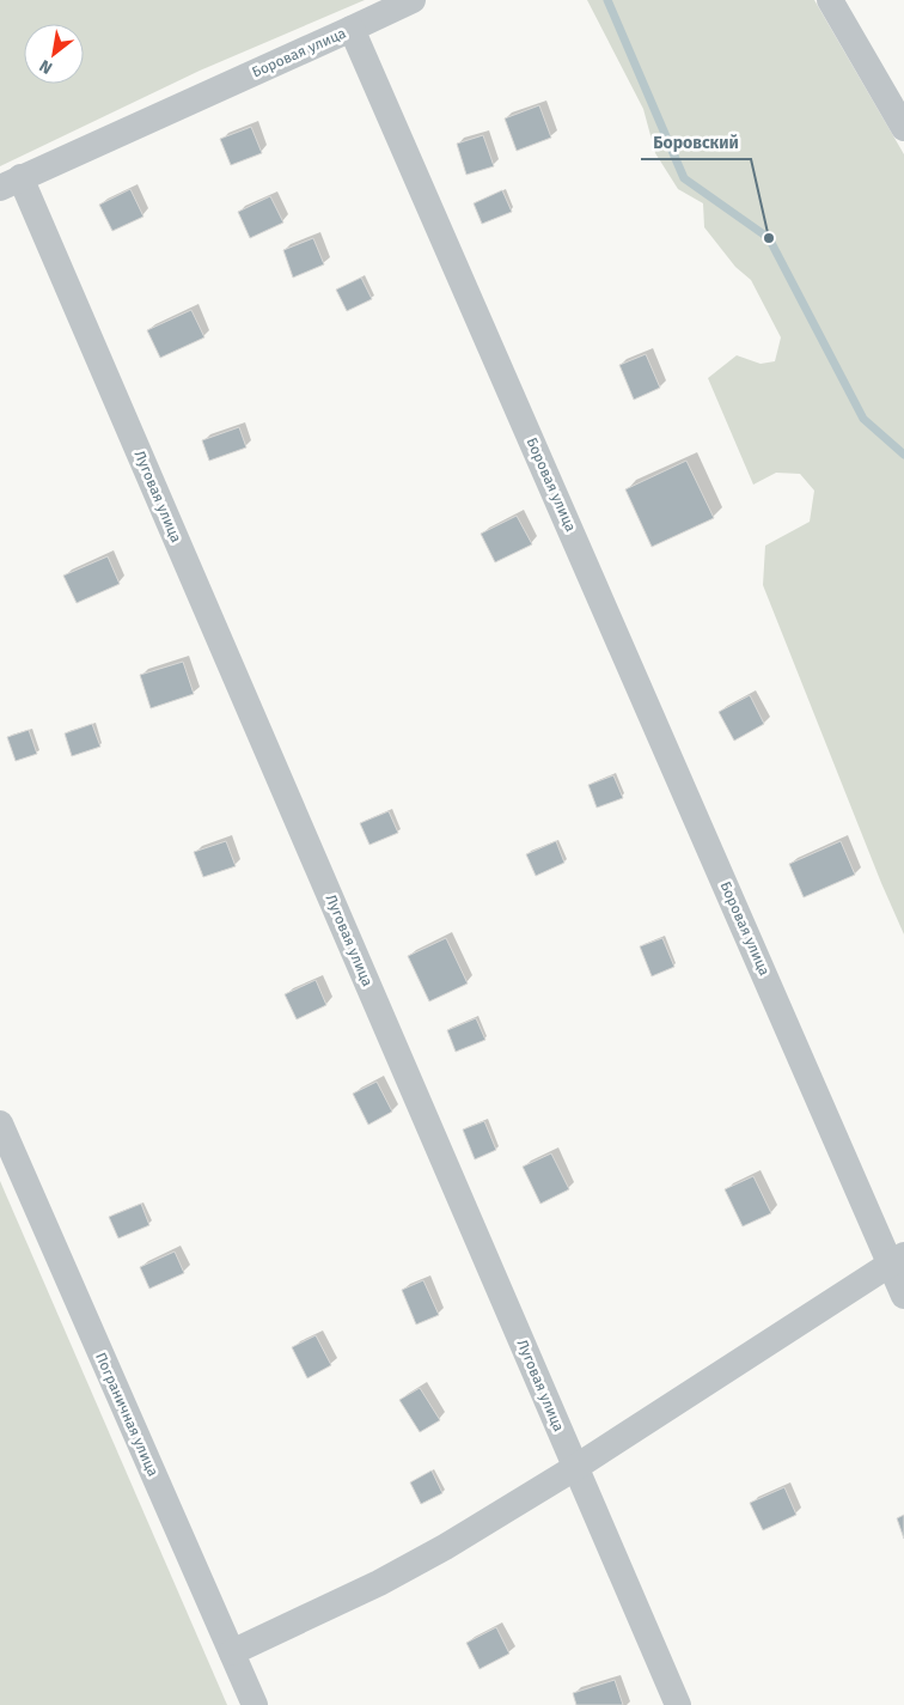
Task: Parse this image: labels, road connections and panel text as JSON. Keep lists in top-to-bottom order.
{
  "streets": {
    "street": ["Боровая улица", "Луговая улица", "Пограничная улица"]
  },
  "crossings": [
    ["Боровая улица", "Луговая улица"]
  ],
  "places": ["Боровский"],
  "north": "bottom left"
}
